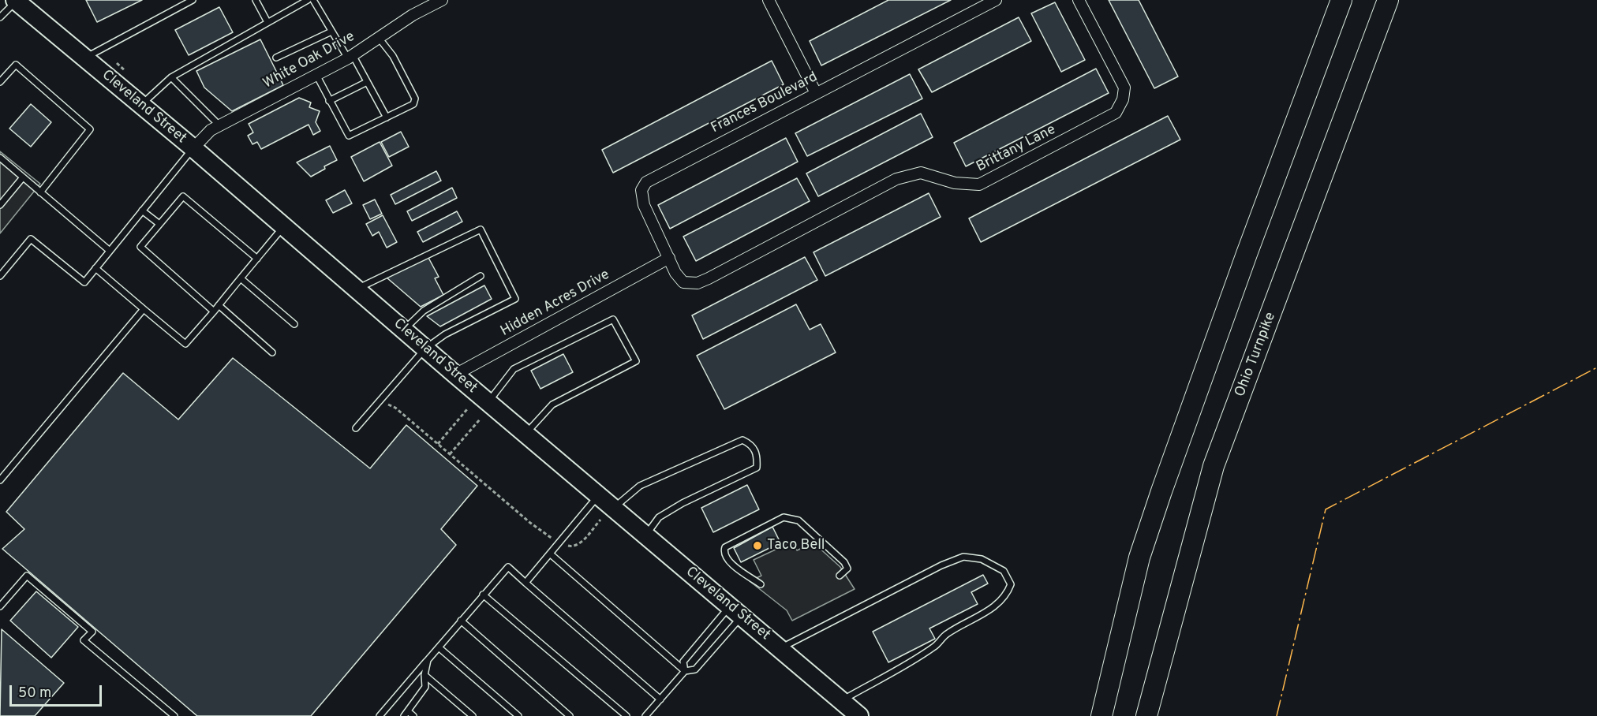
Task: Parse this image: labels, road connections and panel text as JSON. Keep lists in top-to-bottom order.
{
  "streets": {
    "highway": ["Ohio Turnpike"],
    "main road": ["Cleveland Street"],
    "street": [
      "White Oak Drive",
      "Frances Boulevard",
      "Brittany Lane",
      "Hidden Acres Drive"
    ]
  },
  "crossings": [
    ["White Oak Drive", "Cleveland Street"],
    ["Frances Boulevard", "Brittany Lane"],
    ["Frances Boulevard", "Hidden Acres Drive"],
    ["Cleveland Street", "Hidden Acres Drive"]
  ],
  "places": ["Taco Bell"],
  "scale_bar": "50 m"
}
